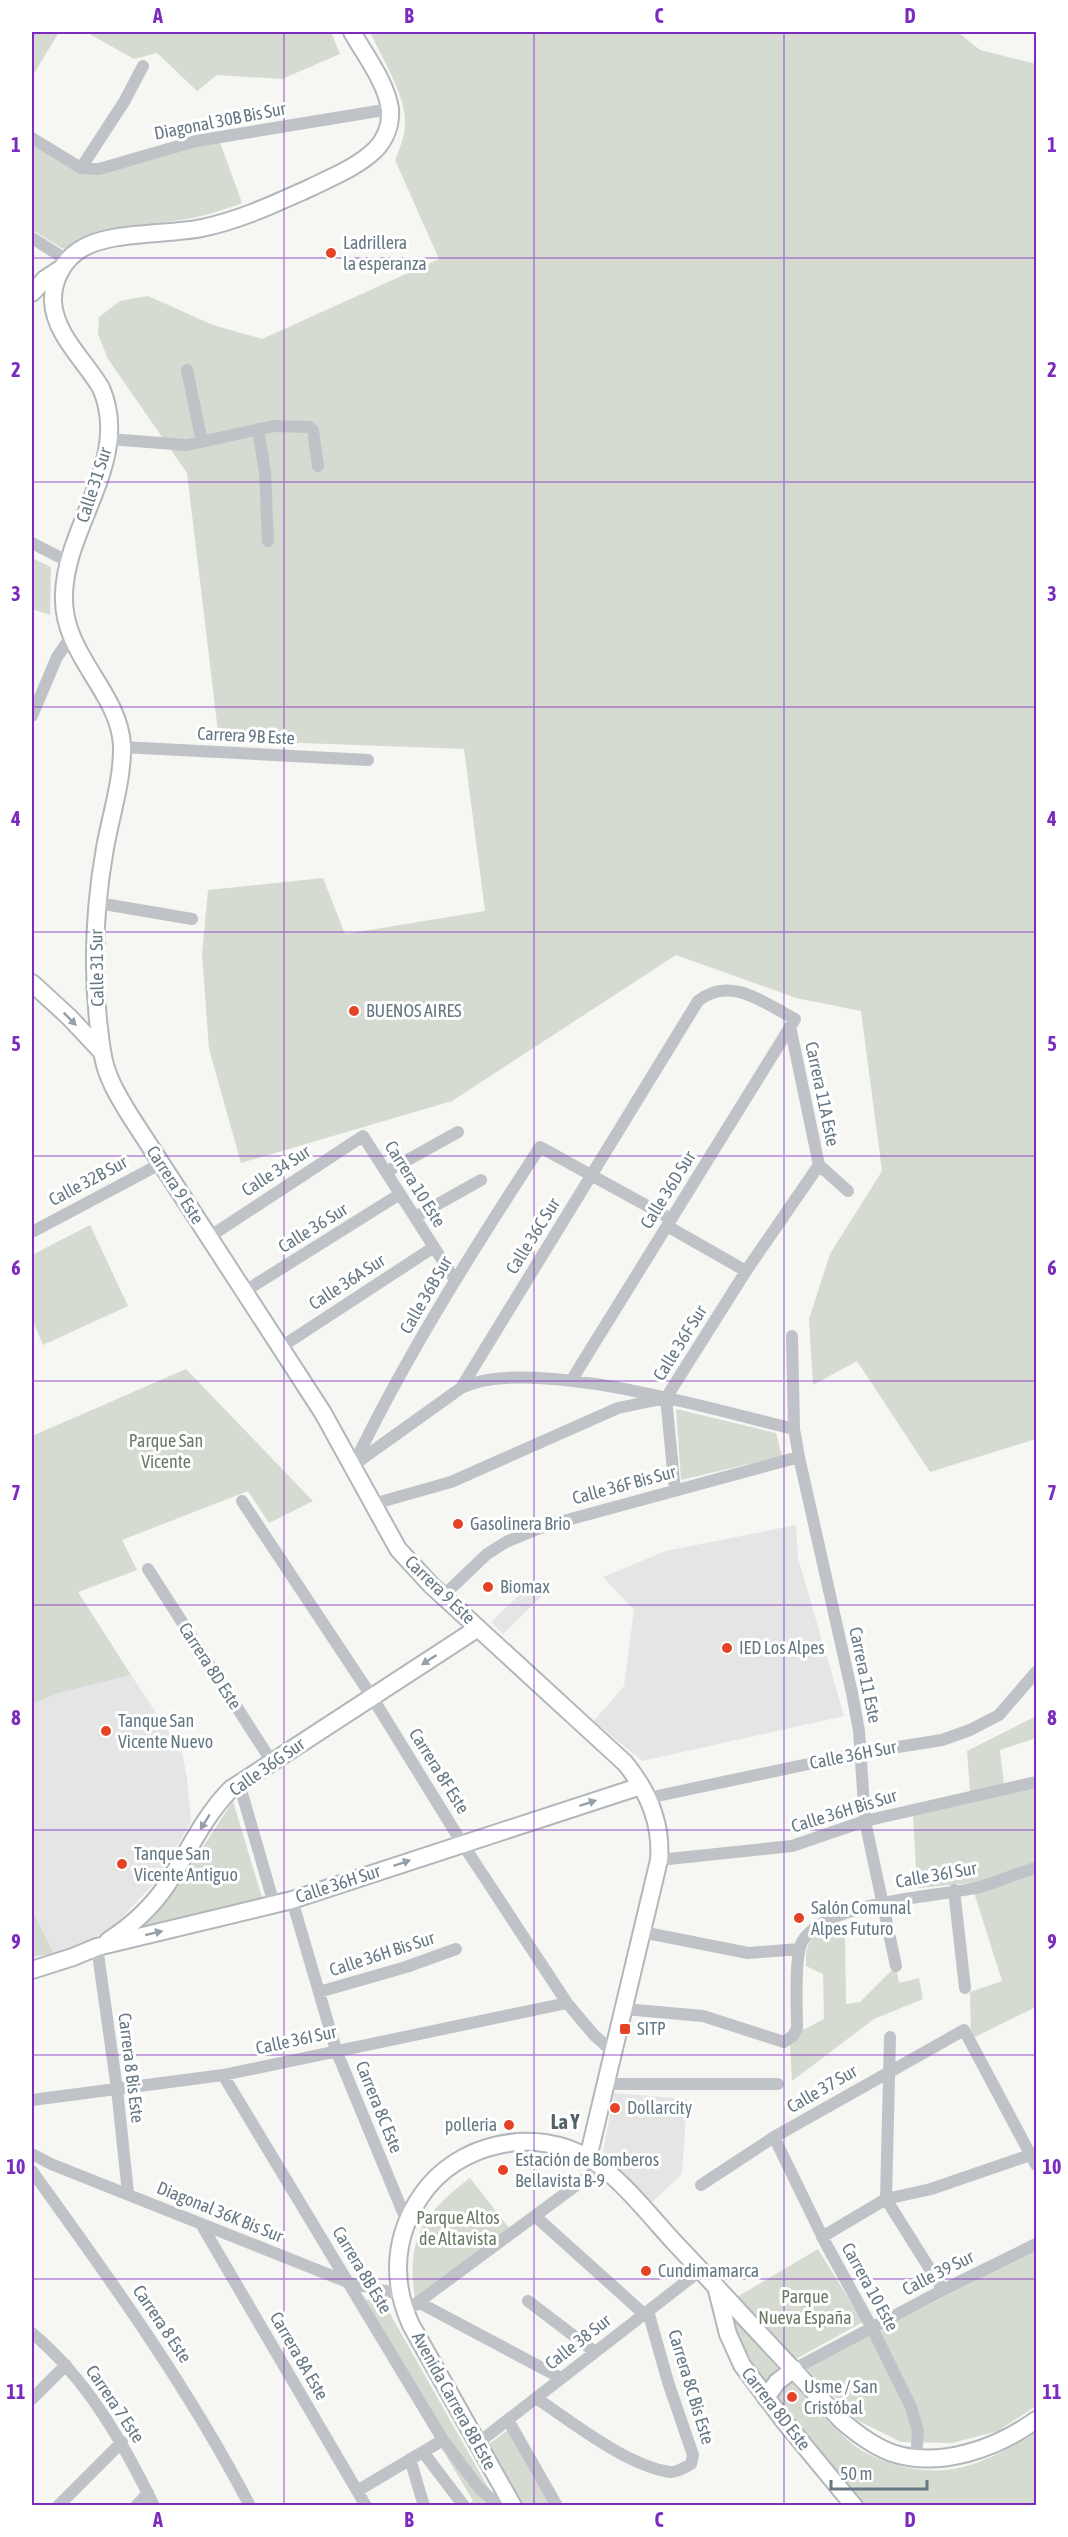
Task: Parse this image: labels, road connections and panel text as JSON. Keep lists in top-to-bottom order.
{
  "streets": {
    "main road": [
      "Calle 31 Sur",
      "Carrera 9 Este",
      "Carrera 8D Este",
      "Calle 36H Sur",
      "Calle 36G Sur",
      "Avenida Carrera 8B Este"
    ],
    "street": [
      "Diagonal 30B Bis Sur",
      "Carrera 9B Este",
      "Carrera 11A Este",
      "Calle 34 Sur",
      "Calle 32B Sur",
      "Carrera 10 Este",
      "Calle 36D Sur",
      "Calle 36 Sur",
      "Calle 36C Sur",
      "Calle 36A Sur",
      "Calle 36B Sur",
      "Calle 36F Sur",
      "Calle 36F Bis Sur",
      "Carrera 11 Este",
      "Carrera 8F Este",
      "Calle 36H Bis Sur",
      "Calle 36I Sur",
      "Carrera 8 Bis Este",
      "Calle 37 Sur",
      "Carrera 8C Este",
      "Diagonal 36K Bis Sur",
      "Carrera 8B Este",
      "Calle 39 Sur",
      "Carrera 8 Este",
      "Calle 38 Sur",
      "Carrera 8A Este",
      "Carrera 8C Bis Este",
      "Carrera 7 Este"
    ]
  },
  "crossings": [
    ["Calle 31 Sur", "Carrera 9B Este"],
    ["Calle 31 Sur", "Carrera 9 Este"],
    ["Carrera 11A Este", "Calle 36D Sur"],
    ["Carrera 11A Este", "Calle 36C Sur"],
    ["Carrera 11A Este", "Calle 36F Sur"],
    ["Calle 34 Sur", "Carrera 10 Este"],
    ["Calle 34 Sur", "Carrera 9 Este"],
    ["Calle 32B Sur", "Carrera 9 Este"],
    ["Carrera 10 Este", "Calle 36 Sur"],
    ["Carrera 10 Este", "Calle 36A Sur"],
    ["Carrera 10 Este", "Calle 36B Sur"],
    ["Carrera 10 Este", "Calle 37 Sur"],
    ["Carrera 10 Este", "Calle 39 Sur"],
    ["Carrera 9 Este", "Calle 36 Sur"],
    ["Carrera 9 Este", "Calle 36C Sur"],
    ["Carrera 9 Este", "Calle 36A Sur"],
    ["Carrera 9 Este", "Calle 36B Sur"],
    ["Carrera 9 Este", "Calle 36F Sur"],
    ["Carrera 9 Este", "Calle 36F Bis Sur"],
    ["Carrera 9 Este", "Calle 36H Sur"],
    ["Carrera 9 Este", "Calle 36G Sur"],
    ["Carrera 9 Este", "Carrera 8F Este"],
    ["Carrera 9 Este", "Calle 36H Bis Sur"],
    ["Carrera 9 Este", "Avenida Carrera 8B Este"],
    ["Calle 36D Sur", "Calle 36C Sur"],
    ["Calle 36C Sur", "Calle 36B Sur"],
    ["Calle 36F Bis Sur", "Carrera 11 Este"],
    ["Carrera 8D Este", "Calle 36G Sur"],
    ["Carrera 11 Este", "Calle 36H Sur"],
    ["Carrera 11 Este", "Calle 36H Bis Sur"],
    ["Carrera 11 Este", "Calle 36I Sur"],
    ["Calle 36H Sur", "Calle 36G Sur"],
    ["Calle 36H Sur", "Carrera 8F Este"],
    ["Calle 36H Sur", "Carrera 8 Bis Este"],
    ["Calle 36H Sur", "Carrera 8C Este"],
    ["Calle 36G Sur", "Carrera 8F Este"],
    ["Calle 36G Sur", "Carrera 8 Bis Este"],
    ["Carrera 8F Este", "Calle 36I Sur"],
    ["Calle 36H Bis Sur", "Carrera 8C Este"],
    ["Calle 36I Sur", "Carrera 8 Bis Este"],
    ["Calle 36I Sur", "Carrera 8C Este"],
    ["Calle 36I Sur", "Carrera 8B Este"],
    ["Carrera 8 Bis Este", "Diagonal 36K Bis Sur"],
    ["Carrera 8C Este", "Avenida Carrera 8B Este"],
    ["Diagonal 36K Bis Sur", "Carrera 8B Este"],
    ["Diagonal 36K Bis Sur", "Carrera 8A Este"],
    ["Diagonal 36K Bis Sur", "Avenida Carrera 8B Este"],
    ["Calle 38 Sur", "Carrera 8C Bis Este"],
    ["Calle 38 Sur", "Avenida Carrera 8B Este"]
  ],
  "one_way": ["Calle 36H Sur", "Calle 36G Sur"],
  "districts": ["La Y"],
  "parks": ["Parque San Vicente", "Parque Altos de Altavista", "Parque Nueva España"],
  "places": {
    "other": [
      "Ladrillera la esperanza",
      "BUENOS AIRES",
      "Gasolinera Brio",
      "Biomax",
      "IED Los Alpes",
      "Tanque San Vicente Nuevo",
      "Tanque San Vicente Antiguo",
      "Salón Comunal Alpes Futuro",
      "Dollarcity",
      "polleria",
      "Estación de Bomberos Bellavista B-9",
      "Cundimamarca",
      "Usme / San Cristóbal"
    ],
    "transit": ["SITP"]
  },
  "scale_bar": "50 m",
  "grid": {
    "columns": [
      "A",
      "B",
      "C",
      "D"
    ],
    "rows": [
      "1",
      "2",
      "3",
      "4",
      "5",
      "6",
      "7",
      "8",
      "9",
      "10",
      "11"
    ]
  }
}
